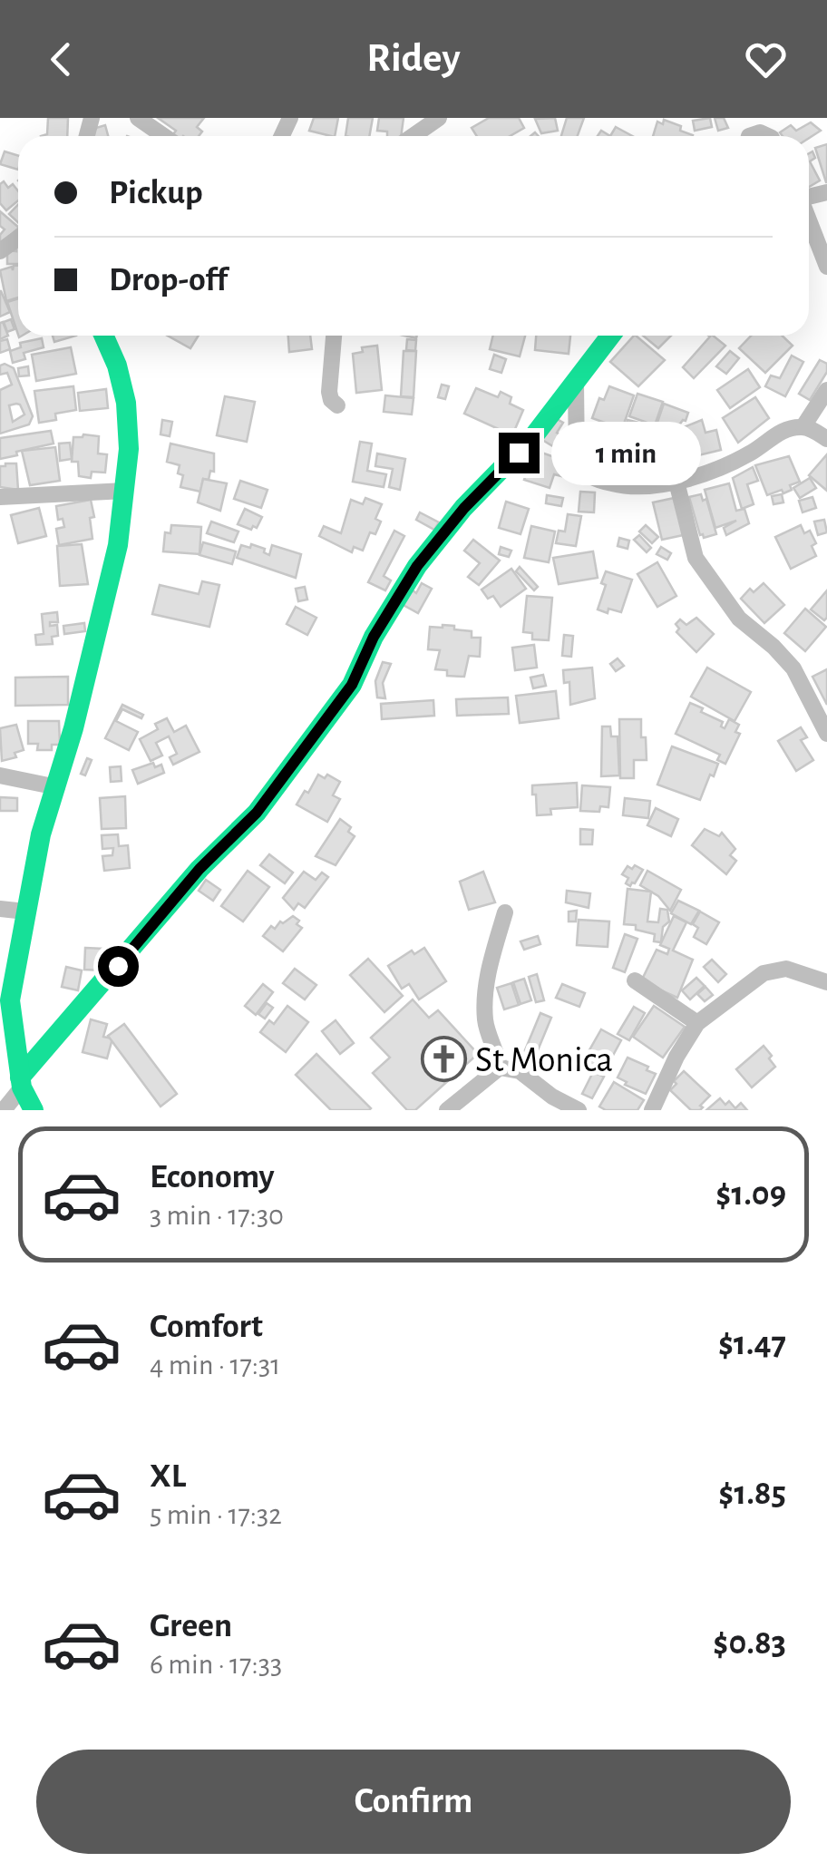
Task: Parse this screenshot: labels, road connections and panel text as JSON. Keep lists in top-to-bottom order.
{
  "places": {
    "church": ["St Monica"]
  },
  "page": {
    "header": "Ridey",
    "banner": ["Pickup", "Drop-off"],
    "bubble": "1 min",
    "list": [
      {
        "name": "Economy",
        "note": "3 min · 17:30",
        "value": "$1.09"
      },
      {
        "name": "Comfort",
        "note": "4 min · 17:31",
        "value": "$1.47"
      },
      {
        "name": "XL",
        "note": "5 min · 17:32",
        "value": "$1.85"
      },
      {
        "name": "Green",
        "note": "6 min · 17:33",
        "value": "$0.83"
      }
    ],
    "buttons": "Confirm"
  }
}
